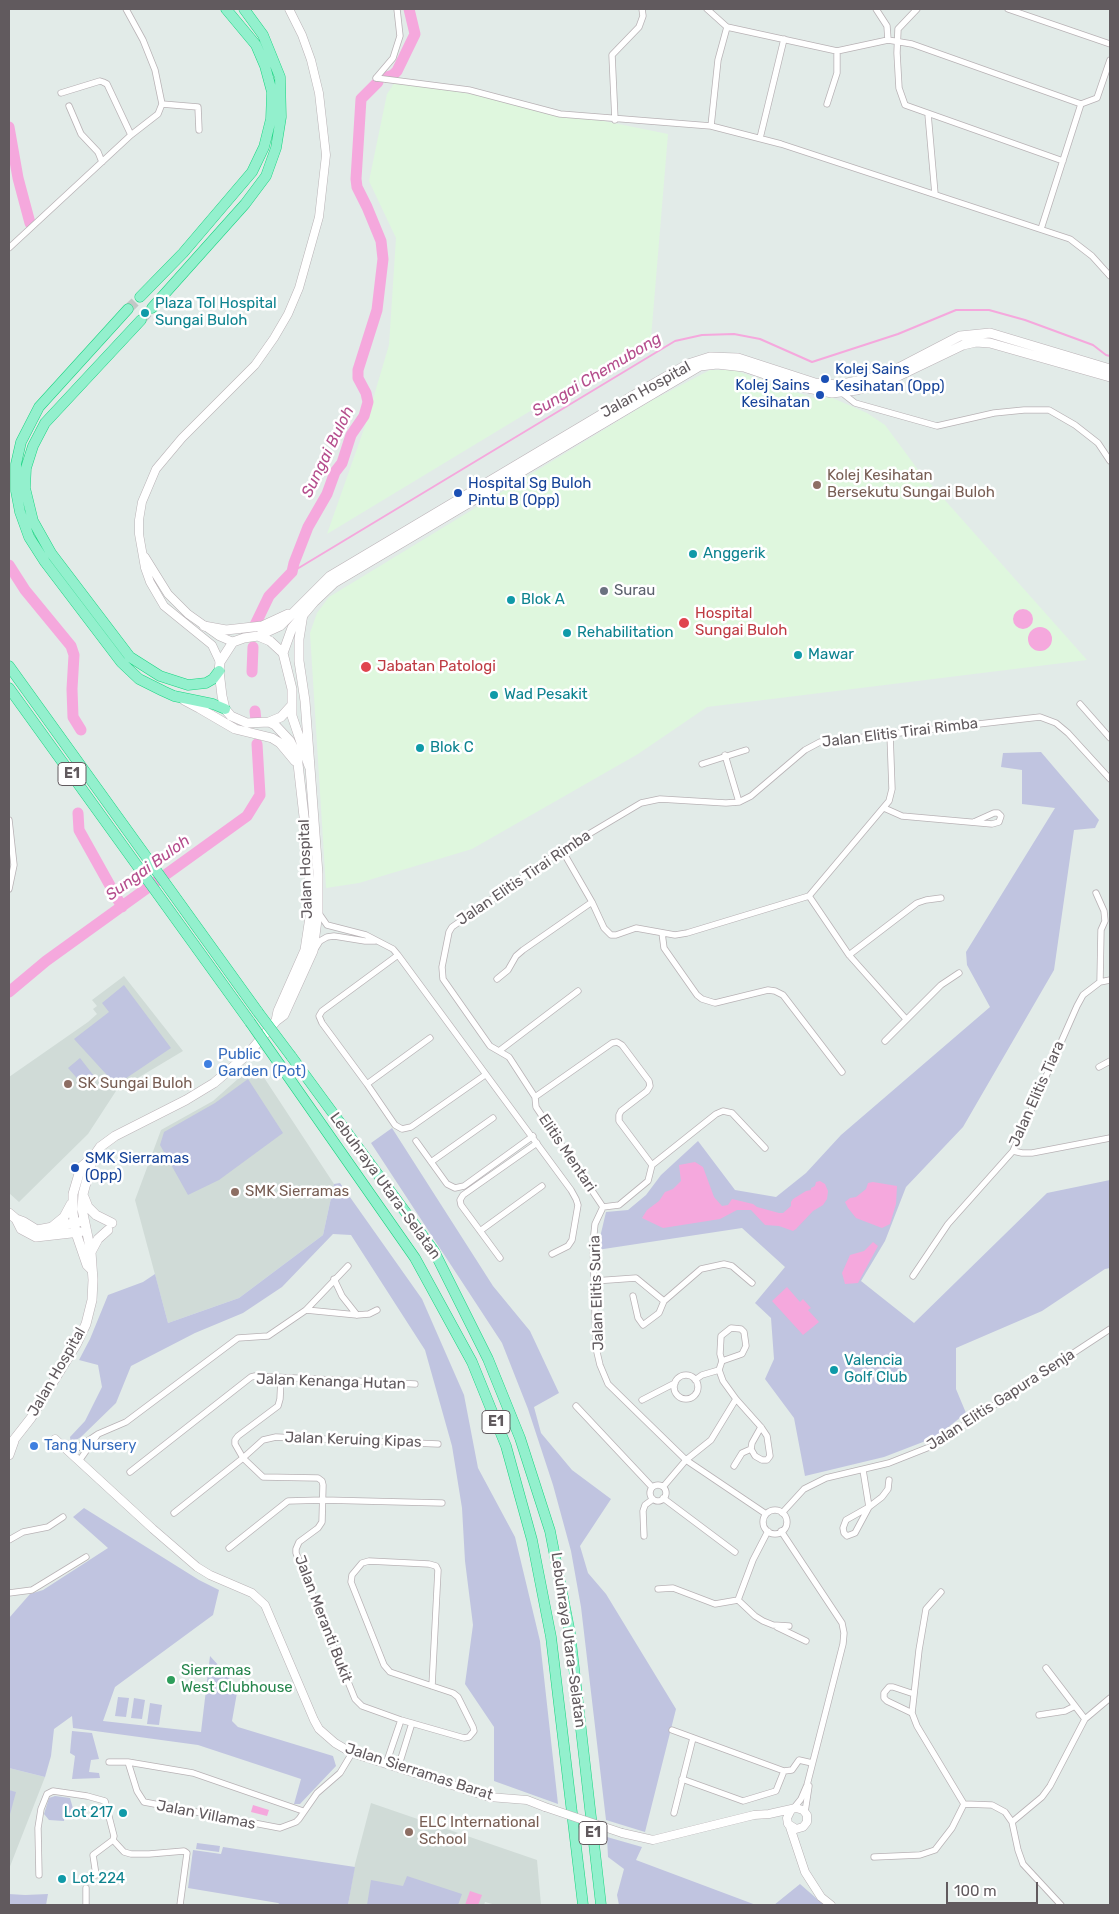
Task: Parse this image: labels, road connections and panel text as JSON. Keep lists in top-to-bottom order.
{
  "streets": {
    "highway": ["E1", "Lebuhraya Utara–Selatan"],
    "main road": ["Jalan Hospital"],
    "street": [
      "Jalan Elitis Tirai Rimba",
      "Jalan Elitis Tiara",
      "Elitis Mentari",
      "Jalan Elitis Suria",
      "Jalan Kenanga Hutan",
      "Jalan Elitis Gapura Senja",
      "Jalan Keruing Kipas",
      "Jalan Meranti Bukit",
      "Jalan Sierramas Barat",
      "Jalan Villamas"
    ]
  },
  "crossings": [
    ["Jalan Elitis Tirai Rimba", "Elitis Mentari"],
    ["Elitis Mentari", "Jalan Elitis Suria"],
    ["Jalan Elitis Suria", "Jalan Elitis Gapura Senja"],
    ["Jalan Keruing Kipas", "Jalan Meranti Bukit"],
    ["Jalan Sierramas Barat", "Jalan Villamas"]
  ],
  "water": ["Sungai Chemubong", "Sungai Buloh"],
  "places": [
    "Plaza Tol Hospital Sungai Buloh",
    "Kolej Sains Kesihatan (Opp)",
    "Kolej Sains Kesihatan",
    "Kolej Kesihatan Bersekutu Sungai Buloh",
    "Hospital Sg Buloh Pintu B (Opp)",
    "Anggerik",
    "Surau",
    "Blok A",
    "Hospital Sungai Buloh",
    "Rehabilitation",
    "Mawar",
    "Jabatan Patologi",
    "Wad Pesakit",
    "Blok C",
    "Public Garden (Pot)",
    "SK Sungai Buloh",
    "SMK Sierramas (Opp)",
    "SMK Sierramas",
    "Valencia Golf Club",
    "Tang Nursery",
    "Sierramas West Clubhouse",
    "Lot 217",
    "ELC International School",
    "Lot 224"
  ],
  "scale_bar": "100 m"
}
